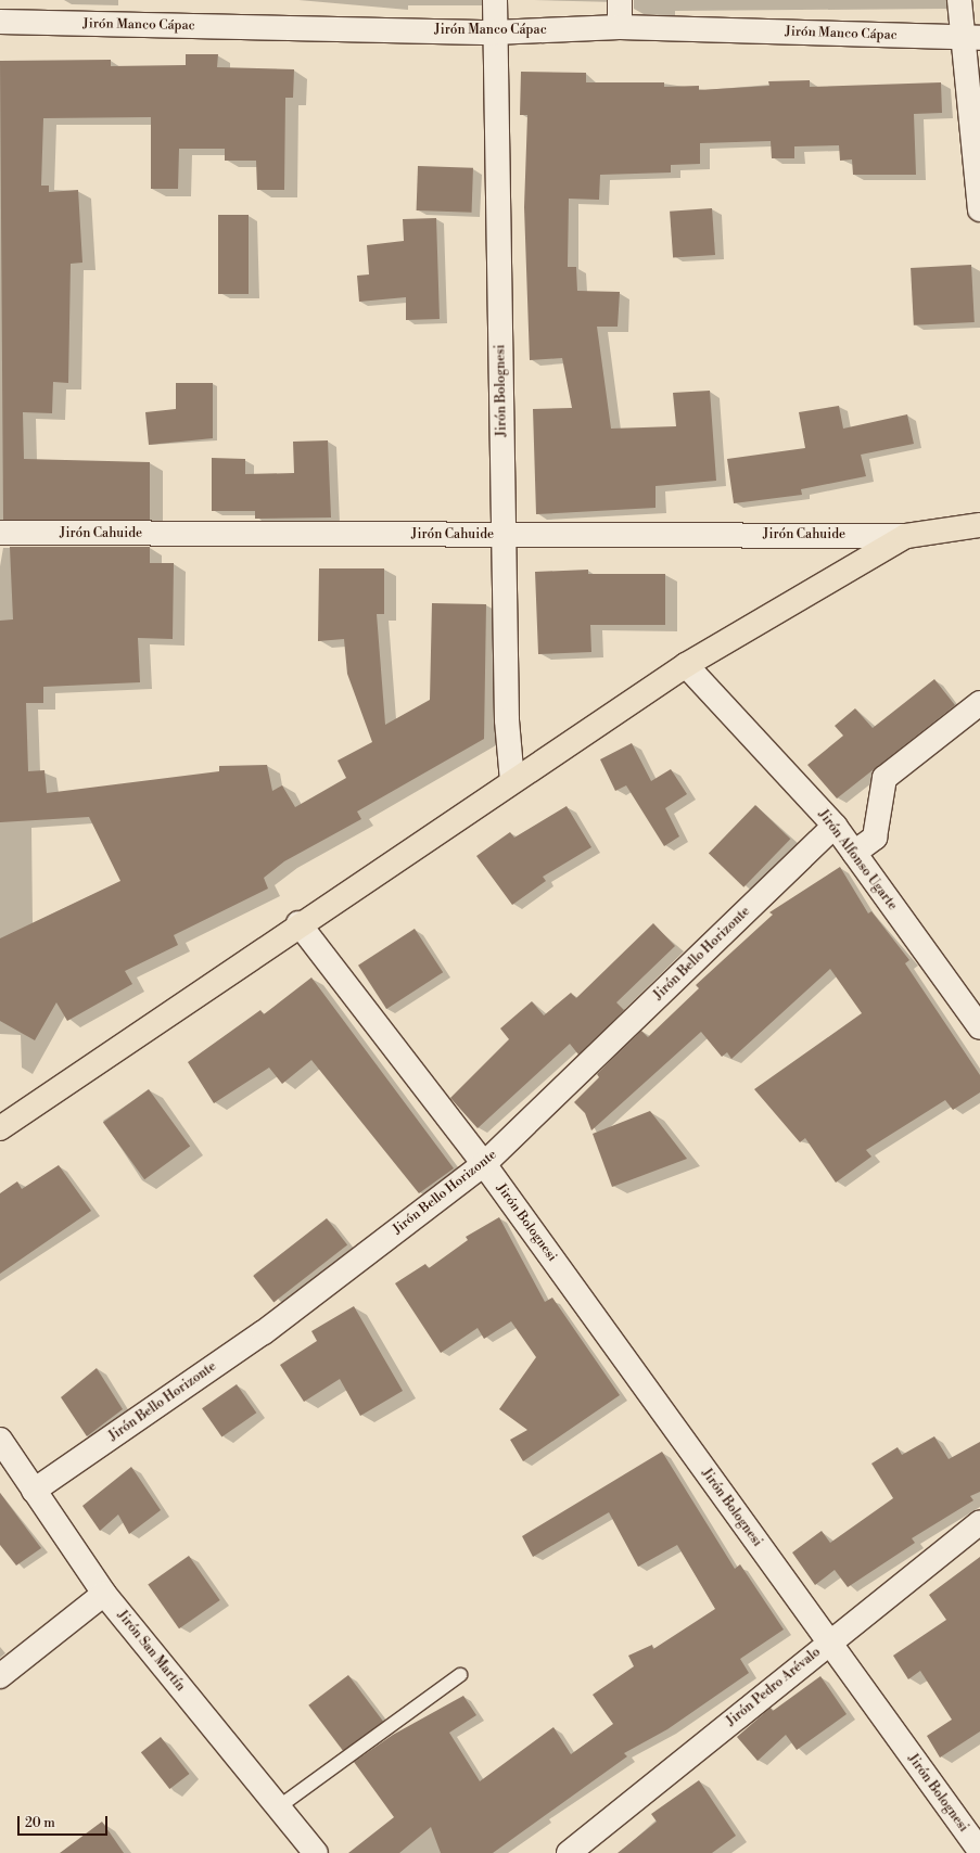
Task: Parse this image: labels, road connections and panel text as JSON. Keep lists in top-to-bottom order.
{
  "streets": {
    "street": [
      "Jirón Manco Cápac",
      "Jirón Bolognesi",
      "Jirón Cahuide",
      "Jirón Alfonso Ugarte",
      "Jirón Bello Horizonte",
      "Jirón San Martín",
      "Jirón Pedro Arévalo"
    ]
  },
  "crossings": [
    ["Jirón Manco Cápac", "Jirón Bolognesi"],
    ["Jirón Bolognesi", "Jirón Cahuide"],
    ["Jirón Bolognesi", "Jirón Bello Horizonte"],
    ["Jirón Bolognesi", "Jirón Pedro Arévalo"],
    ["Jirón Alfonso Ugarte", "Jirón Bello Horizonte"],
    ["Jirón Bello Horizonte", "Jirón San Martín"]
  ],
  "scale_bar": "20 m"
}
